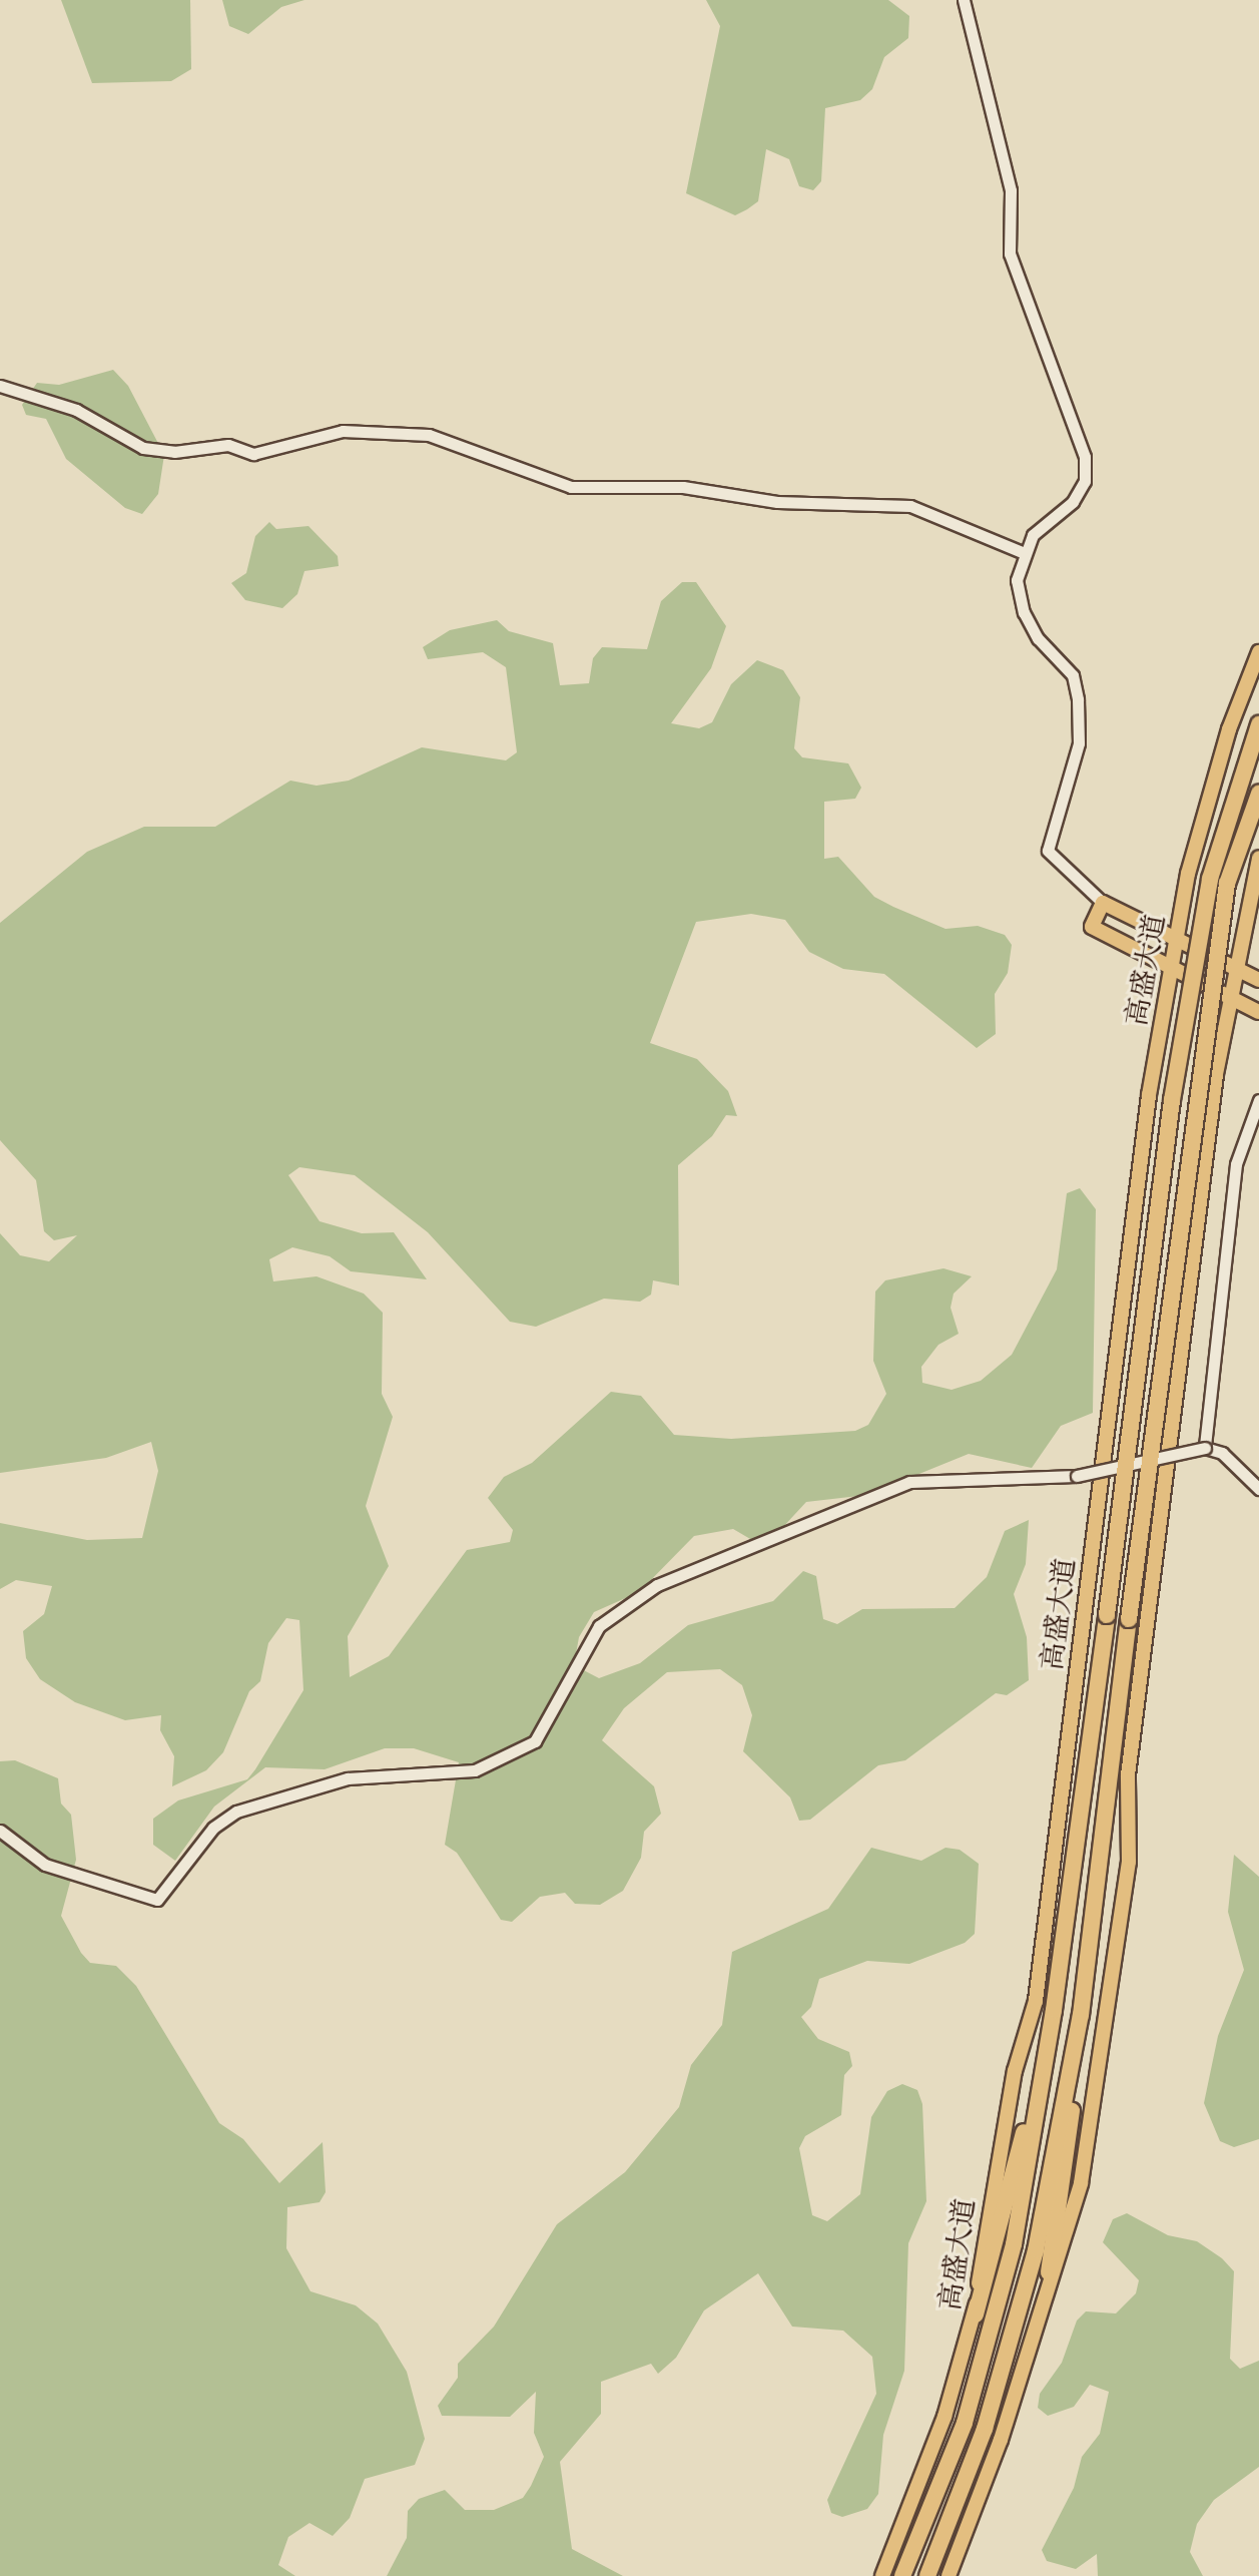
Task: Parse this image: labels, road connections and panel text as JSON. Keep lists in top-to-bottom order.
{
  "streets": {
    "highway": ["高盛大道"]
  }
}
